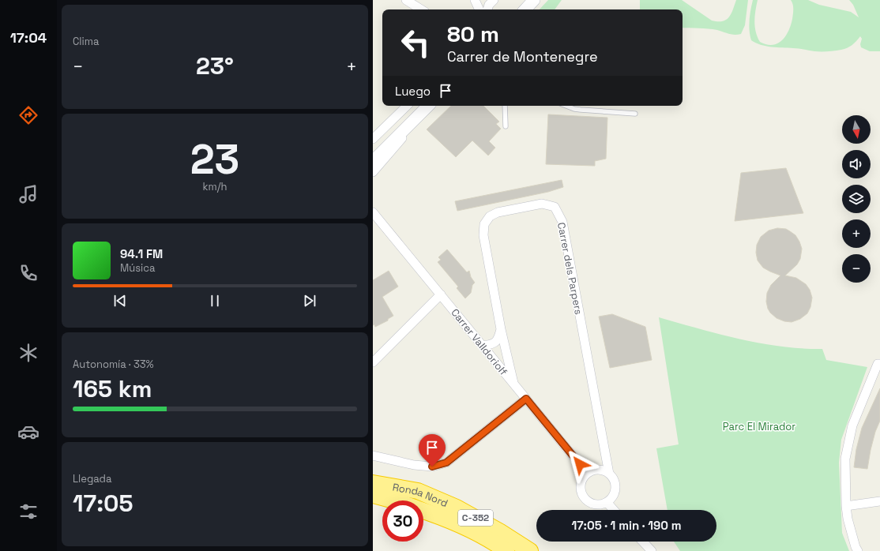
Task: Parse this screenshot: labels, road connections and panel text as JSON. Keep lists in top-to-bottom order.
{
  "streets": {
    "highway": ["Ronda Nord", "C-352"],
    "street": ["Carrer dels Parpers", "Carrer Valldoriolf"]
  },
  "crossings": [
    ["Carrer dels Parpers", "Carrer Valldoriolf"]
  ],
  "parks": ["Parc El Mirador"],
  "north": "bottom",
  "page": {
    "tabs": "17:04",
    "tile": [
      "Clima",
      ["23", "km/h"],
      ["Autonomía · 33%", "165 km"],
      ["Llegada", "17:05"]
    ],
    "turn": ["80 m", "Carrer de Montenegre"],
    "heat": ["−", "23°", "+"],
    "then": "Luego",
    "map_buttons": ["+", "−"],
    "song": ["94.1 FM", "Música"],
    "limit": "30",
    "trip": "17:05 · 1 min · 190 m"
  }
}
